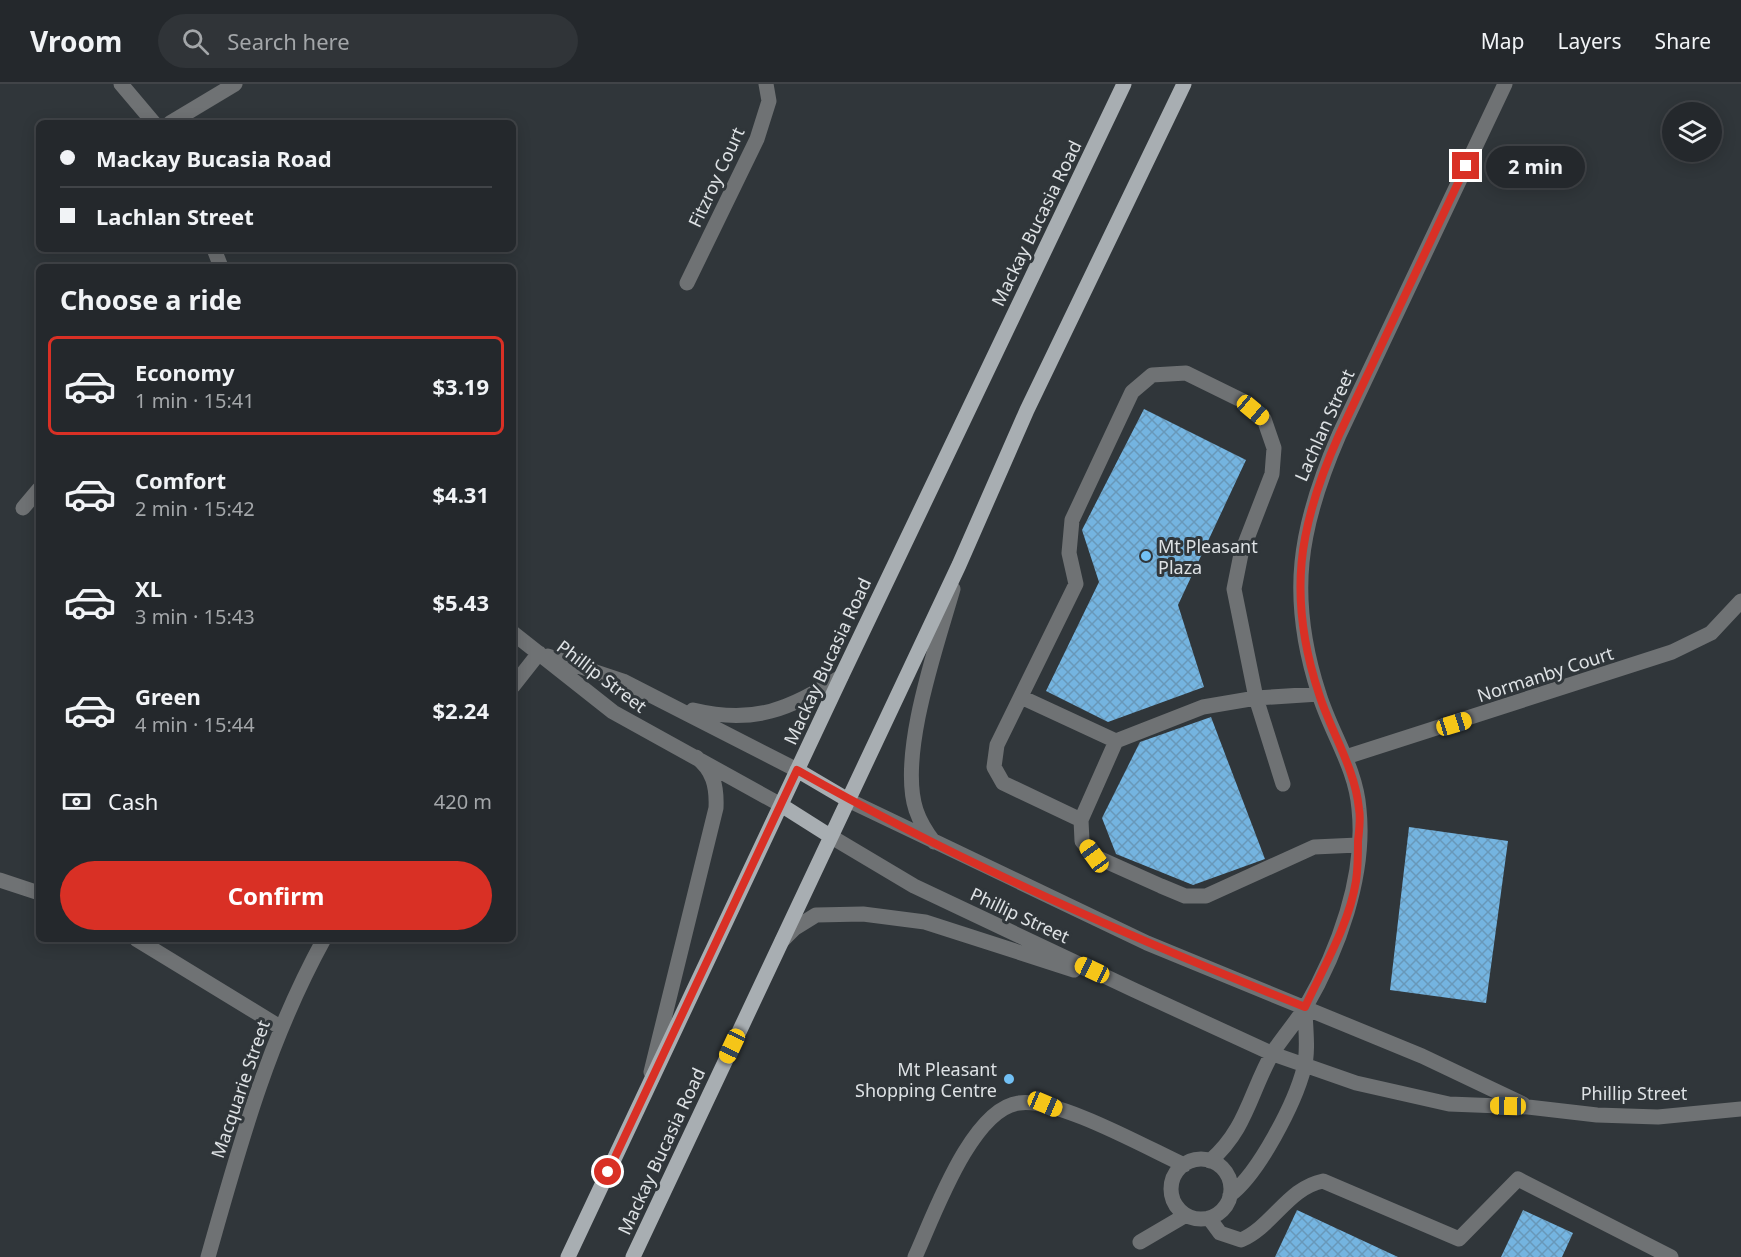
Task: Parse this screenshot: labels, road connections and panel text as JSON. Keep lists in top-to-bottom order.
{
  "streets": {
    "main road": ["Mackay Bucasia Road", "Phillip Street"],
    "street": [
      "Fitzroy Court",
      "Lachlan Street",
      "Normanby Court",
      "Macquarie Street"
    ]
  },
  "crossings": [
    ["Mackay Bucasia Road", "Phillip Street"],
    ["Lachlan Street", "Normanby Court"],
    ["Lachlan Street", "Phillip Street"]
  ],
  "places": ["Mt Pleasant Plaza", "Mt Pleasant Shopping Centre"],
  "page": {
    "header": "Vroom",
    "search": "Search here",
    "nav": ["Map", "Layers", "Share"],
    "banner": ["Mackay Bucasia Road", "Lachlan Street"],
    "bubble": "2 min",
    "heading": "Choose a ride",
    "list": [
      {
        "name": "Economy",
        "note": "1 min · 15:41",
        "value": "$3.19"
      },
      {
        "name": "Comfort",
        "note": "2 min · 15:42",
        "value": "$4.31"
      },
      {
        "name": "XL",
        "note": "3 min · 15:43",
        "value": "$5.43"
      },
      {
        "name": "Green",
        "note": "4 min · 15:44",
        "value": "$2.24"
      }
    ],
    "pay": ["Cash", "420 m"],
    "buttons": "Confirm"
  }
}
